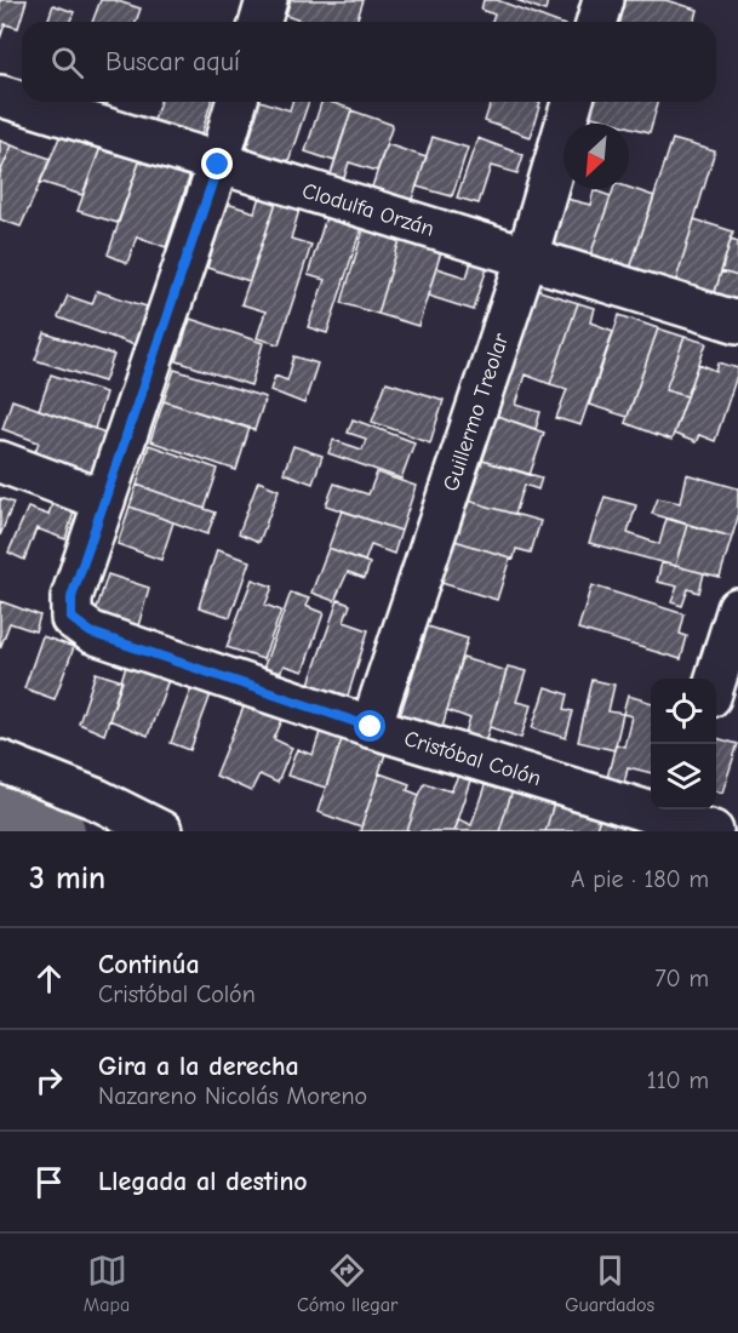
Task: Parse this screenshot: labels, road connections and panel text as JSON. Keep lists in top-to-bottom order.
{
  "streets": {
    "street": ["Clodulfa Orzán", "Guillermo Treolar", "Cristóbal Colón"]
  },
  "crossings": [
    ["Clodulfa Orzán", "Guillermo Treolar"],
    ["Guillermo Treolar", "Cristóbal Colón"]
  ],
  "north": "bottom left",
  "page": {
    "search": "Buscar aquí",
    "heading": ["3 min", "A pie · 180 m"],
    "list": [
      ["Continúa", "Cristóbal Colón", "70 m"],
      ["Gira a la derecha", "Nazareno Nicolás Moreno", "110 m"],
      "Llegada al destino"
    ],
    "nav": ["Mapa", "Cómo llegar", "Guardados"]
  }
}
